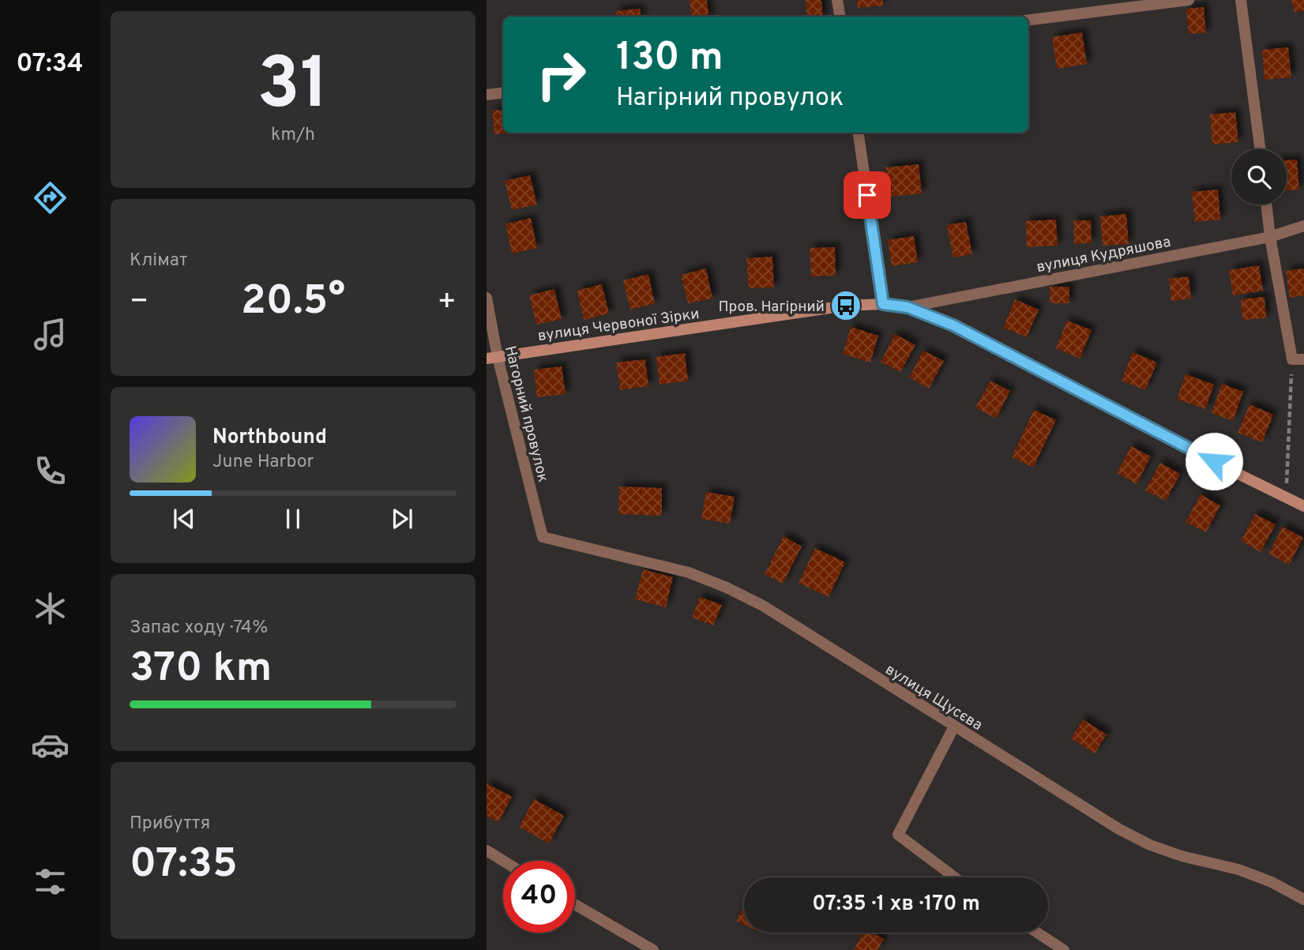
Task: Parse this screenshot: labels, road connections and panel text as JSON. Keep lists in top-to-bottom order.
{
  "streets": {
    "street": [
      "вулиця Кудряшова",
      "вулиця Червоної Зірки",
      "Нагорний провулок",
      "вулиця Щусєва"
    ]
  },
  "crossings": [
    ["вулиця Кудряшова", "вулиця Червоної Зірки"],
    ["вулиця Червоної Зірки", "Нагорний провулок"],
    ["Нагорний провулок", "вулиця Щусєва"]
  ],
  "places": {
    "bus stop": ["Пров. Нагірний"]
  },
  "page": {
    "tabs": "07:34",
    "tile": [
      ["31", "km/h"],
      "Клімат",
      ["Запас ходу · 74%", "370 km"],
      ["Прибуття", "07:35"]
    ],
    "turn": ["130 m", "Нагірний провулок"],
    "heat": ["−", "20.5°", "+"],
    "song": ["Northbound", "June Harbor"],
    "limit": "40",
    "trip": "07:35 · 1 хв · 170 m"
  }
}
